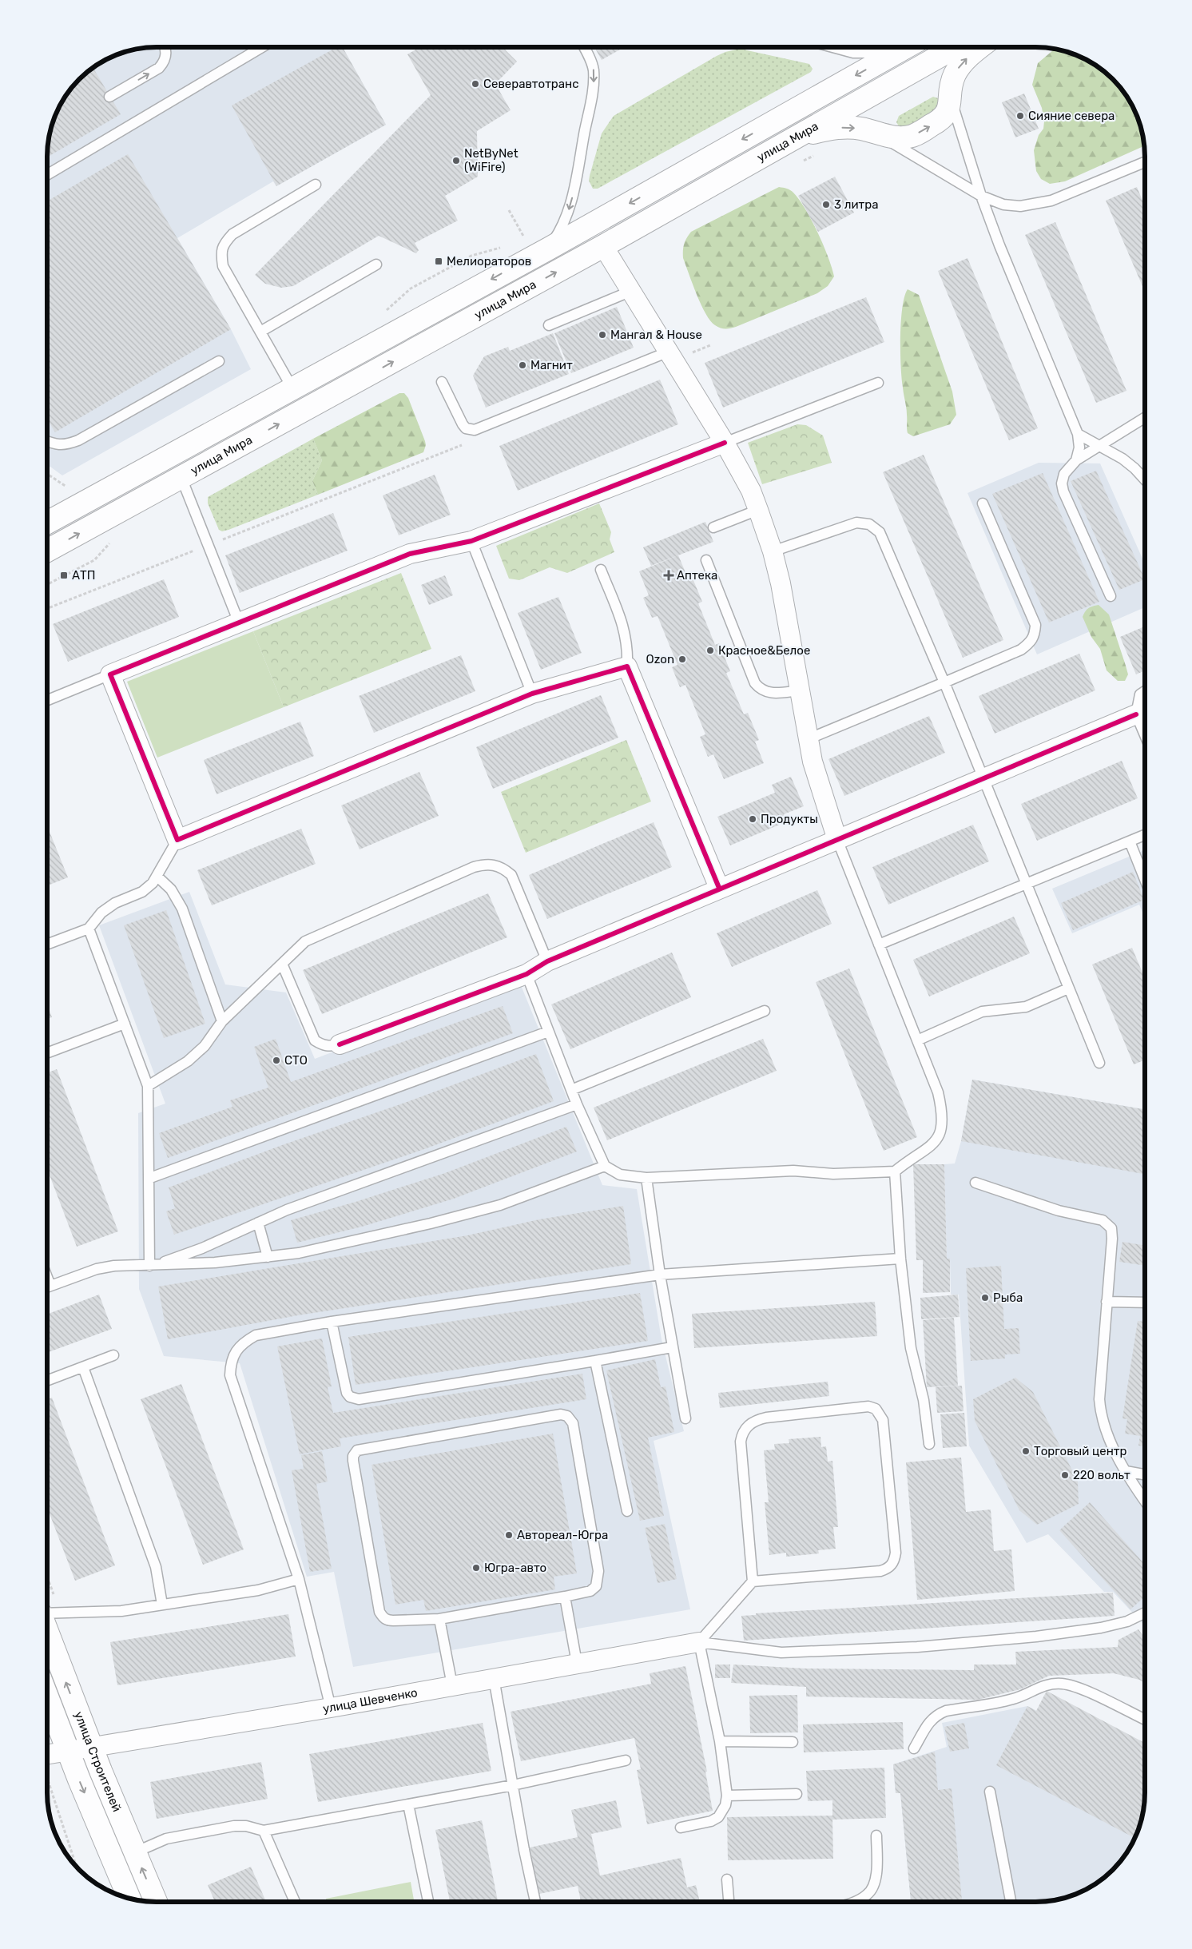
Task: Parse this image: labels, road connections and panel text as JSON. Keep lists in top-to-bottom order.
{
  "streets": {
    "main road": ["улица Мира", "улица Строителей"],
    "street": ["улица Шевченко"]
  },
  "crossings": [
    ["улица Шевченко", "улица Строителей"]
  ],
  "places": {
    "other": [
      "Северавтотранс",
      "Сияние севера",
      "NetByNet (WiFire)",
      "3 литра",
      "Мангал & House",
      "Магнит",
      "Красное&Белое",
      "Ozon",
      "Продукты",
      "СТО",
      "Рыба",
      "Торговый центр",
      "220 вольт",
      "Автореал-Югра",
      "Югра-авто"
    ],
    "transit": ["Мелиораторов", "АТП"],
    "health": ["Аптека"]
  }
}
